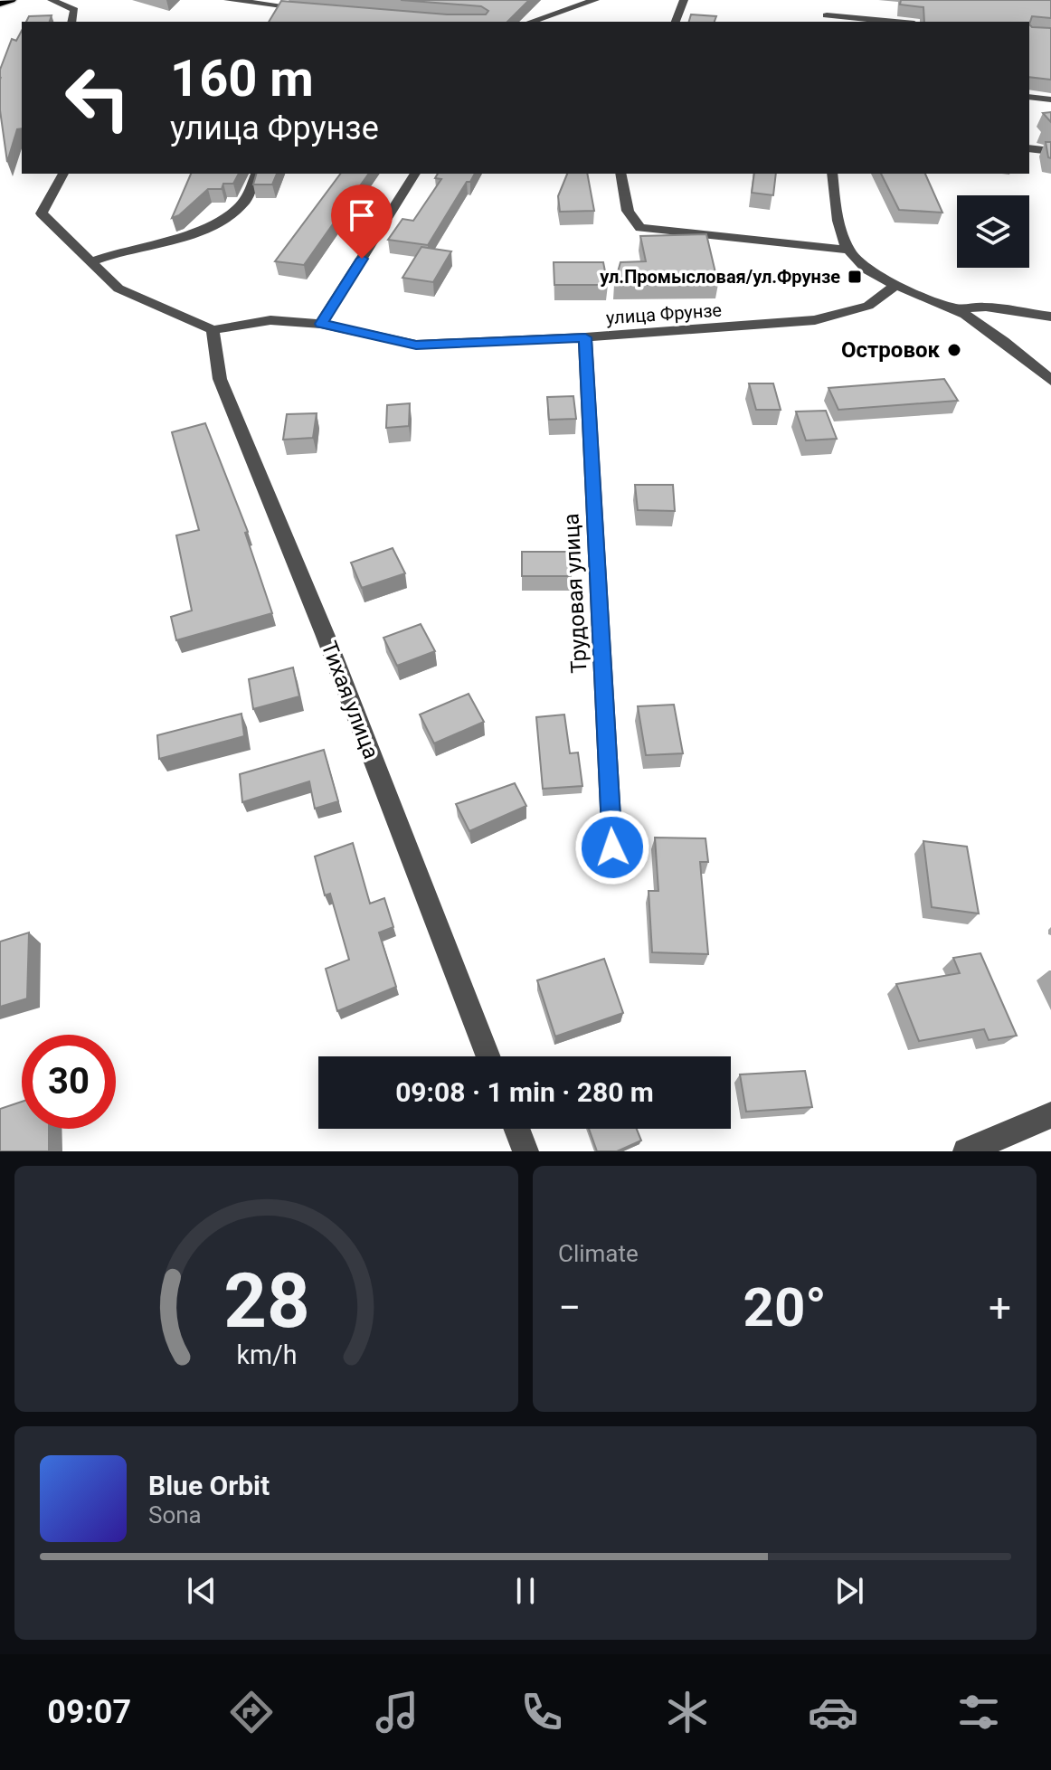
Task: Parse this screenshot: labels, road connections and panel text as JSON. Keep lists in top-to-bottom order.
{
  "streets": {
    "street": ["улица Фрунзе", "Трудовая улица", "Тихая улица"]
  },
  "crossings": [
    ["улица Фрунзе", "Трудовая улица"],
    ["улица Фрунзе", "Тихая улица"]
  ],
  "places": {
    "transit": ["ул.Промысловая/ул.Фрунзе"],
    "other": ["Островок"]
  },
  "page": {
    "turn": ["160 m", "улица Фрунзе"],
    "limit": "30",
    "trip": "09:08 · 1 min · 280 m",
    "tile": "Climate",
    "heat": ["−", "20°", "+"],
    "song": ["Blue Orbit", "Sona"],
    "tabs": "09:07",
    "gauge": ["28", "km/h"]
  }
}
